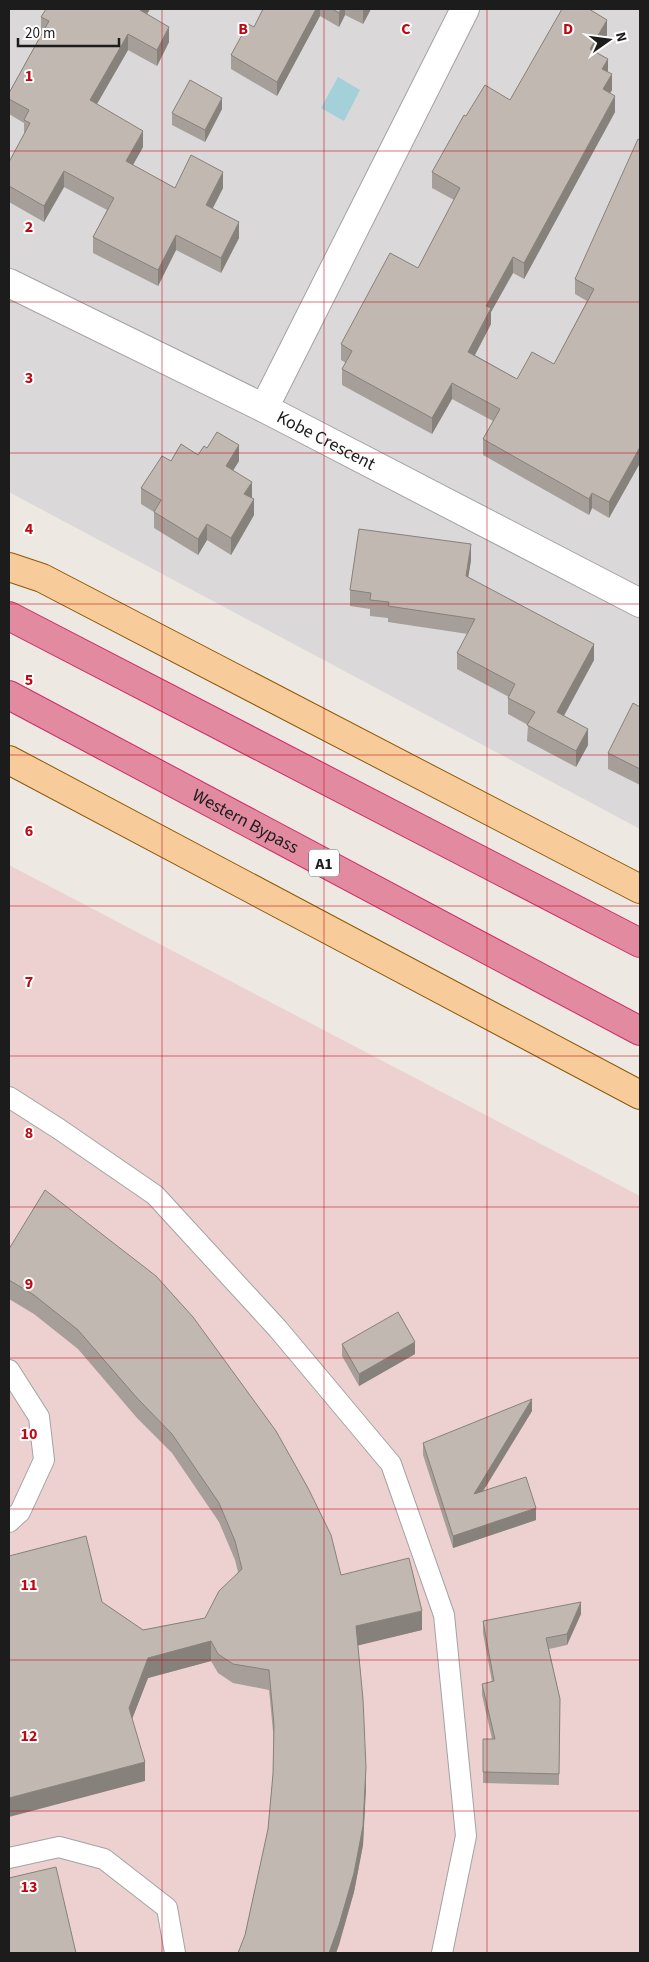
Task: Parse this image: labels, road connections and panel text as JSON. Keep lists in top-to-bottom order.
{
  "streets": {
    "highway": ["Western Bypass", "A1"],
    "street": ["Kobe Crescent"]
  },
  "scale_bar": "20 m",
  "north": "right",
  "grid": {
    "columns": ["B", "C", "D"],
    "rows": [
      "1",
      "2",
      "3",
      "4",
      "5",
      "6",
      "7",
      "8",
      "9",
      "10",
      "11",
      "12",
      "13"
    ]
  }
}
